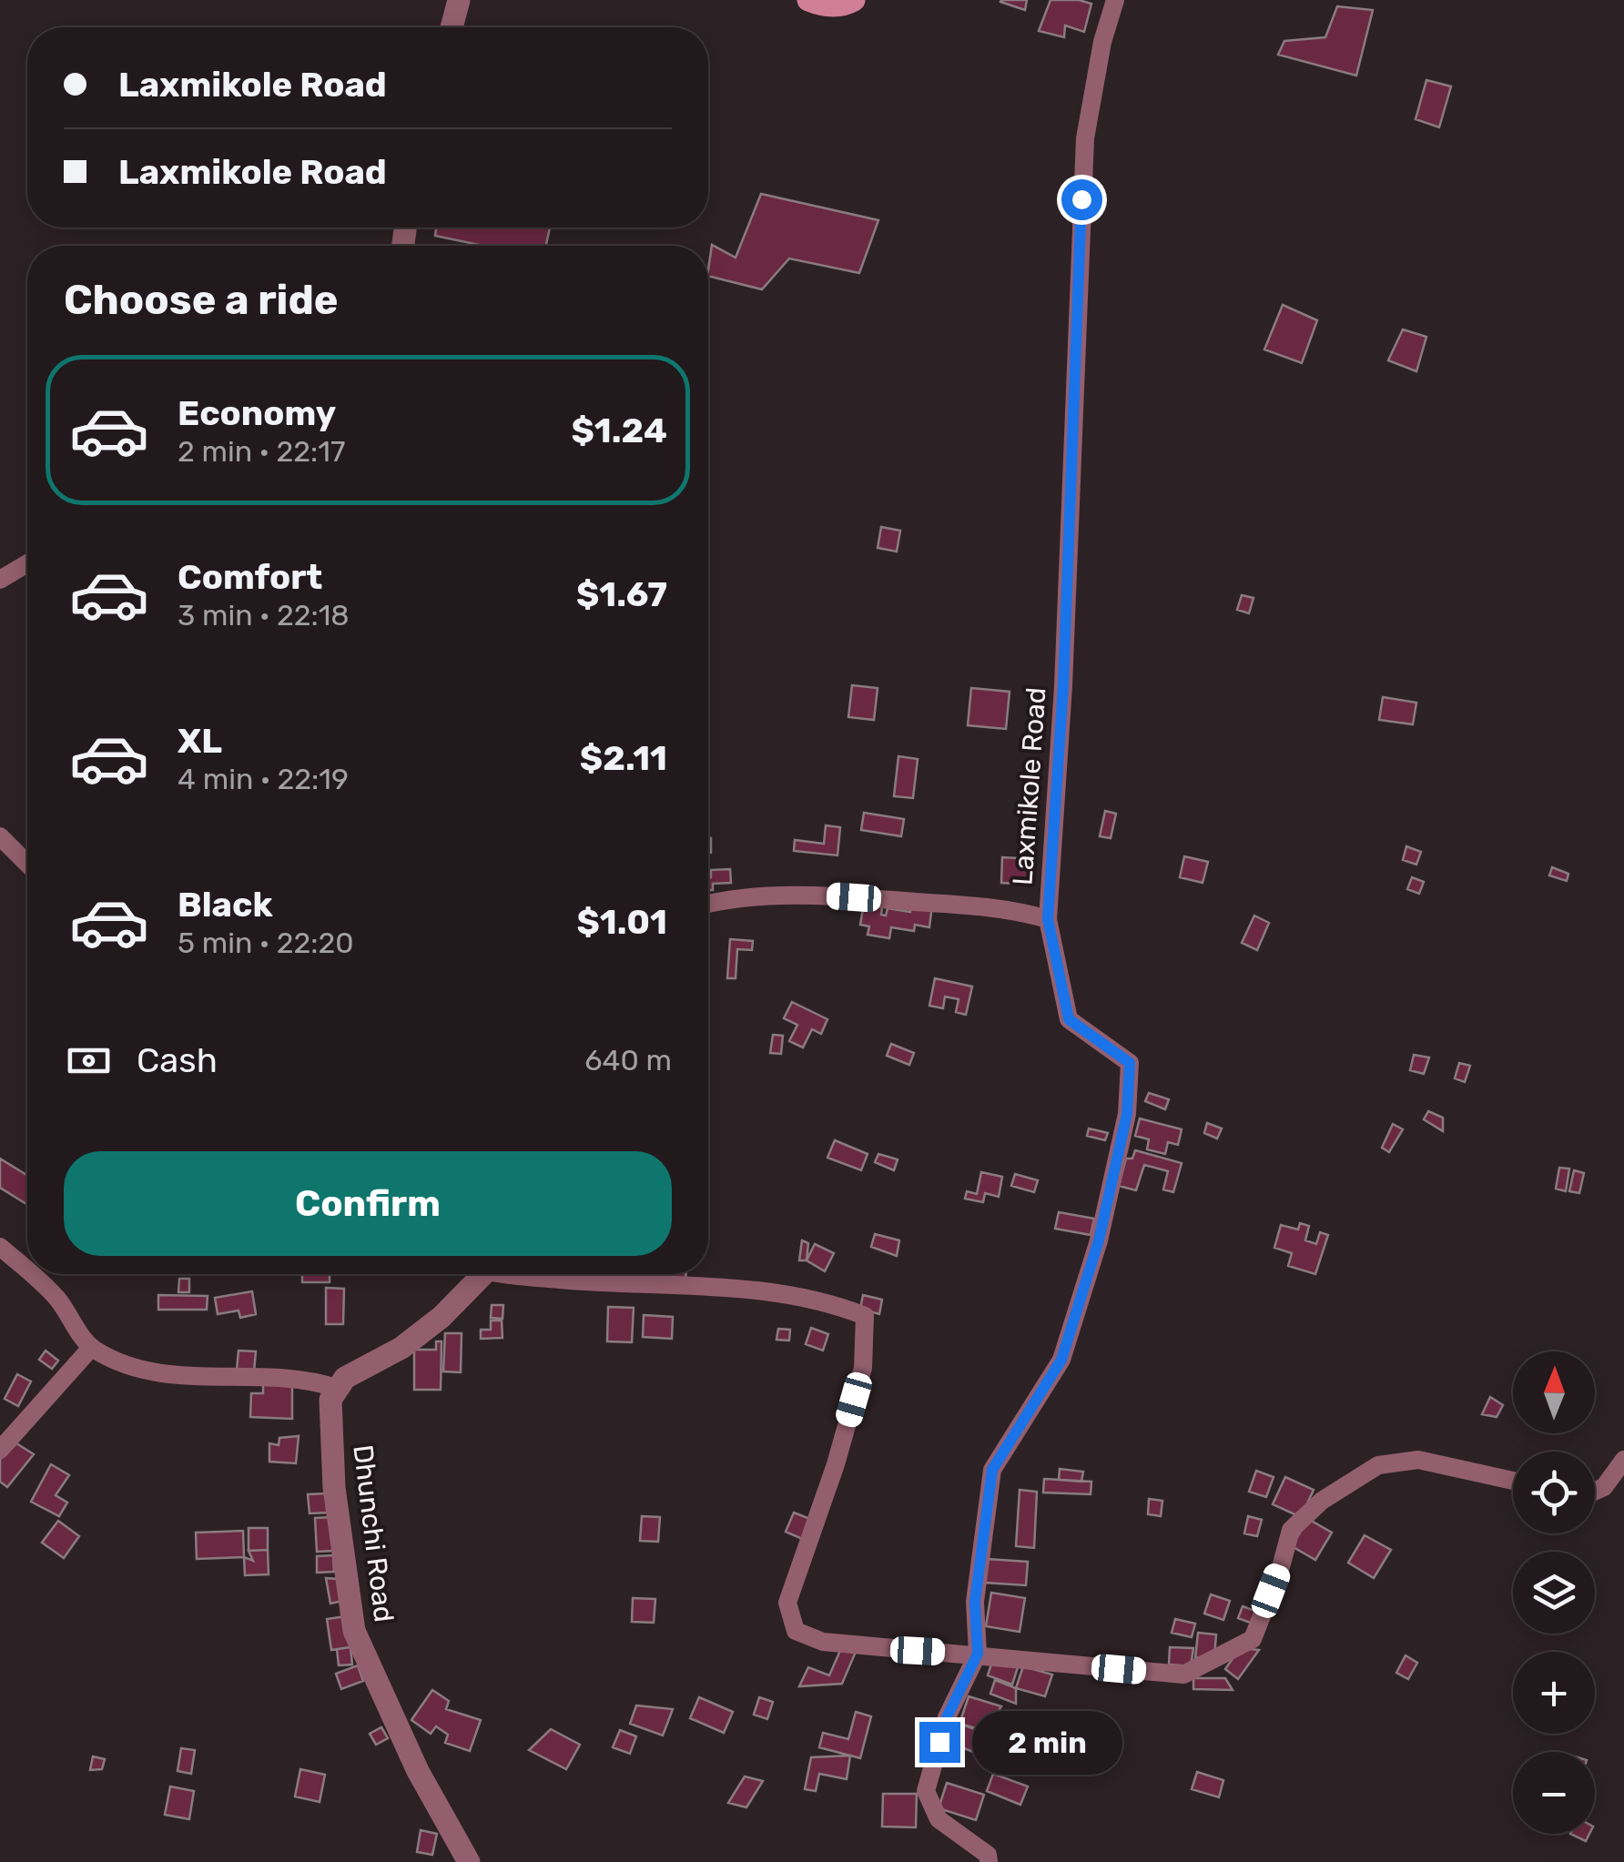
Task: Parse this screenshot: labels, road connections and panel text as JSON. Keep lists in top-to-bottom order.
{
  "streets": {
    "street": ["Laxmikole Road", "Dhunchi Road"]
  },
  "north": "top",
  "page": {
    "banner": ["Laxmikole Road", "Laxmikole Road"],
    "heading": "Choose a ride",
    "list": [
      {
        "name": "Economy",
        "note": "2 min · 22:17",
        "value": "$1.24"
      },
      {
        "name": "Comfort",
        "note": "3 min · 22:18",
        "value": "$1.67"
      },
      {
        "name": "XL",
        "note": "4 min · 22:19",
        "value": "$2.11"
      },
      {
        "name": "Black",
        "note": "5 min · 22:20",
        "value": "$1.01"
      }
    ],
    "pay": ["Cash", "640 m"],
    "buttons": "Confirm",
    "map_buttons": ["+", "−"],
    "bubble": "2 min"
  }
}
